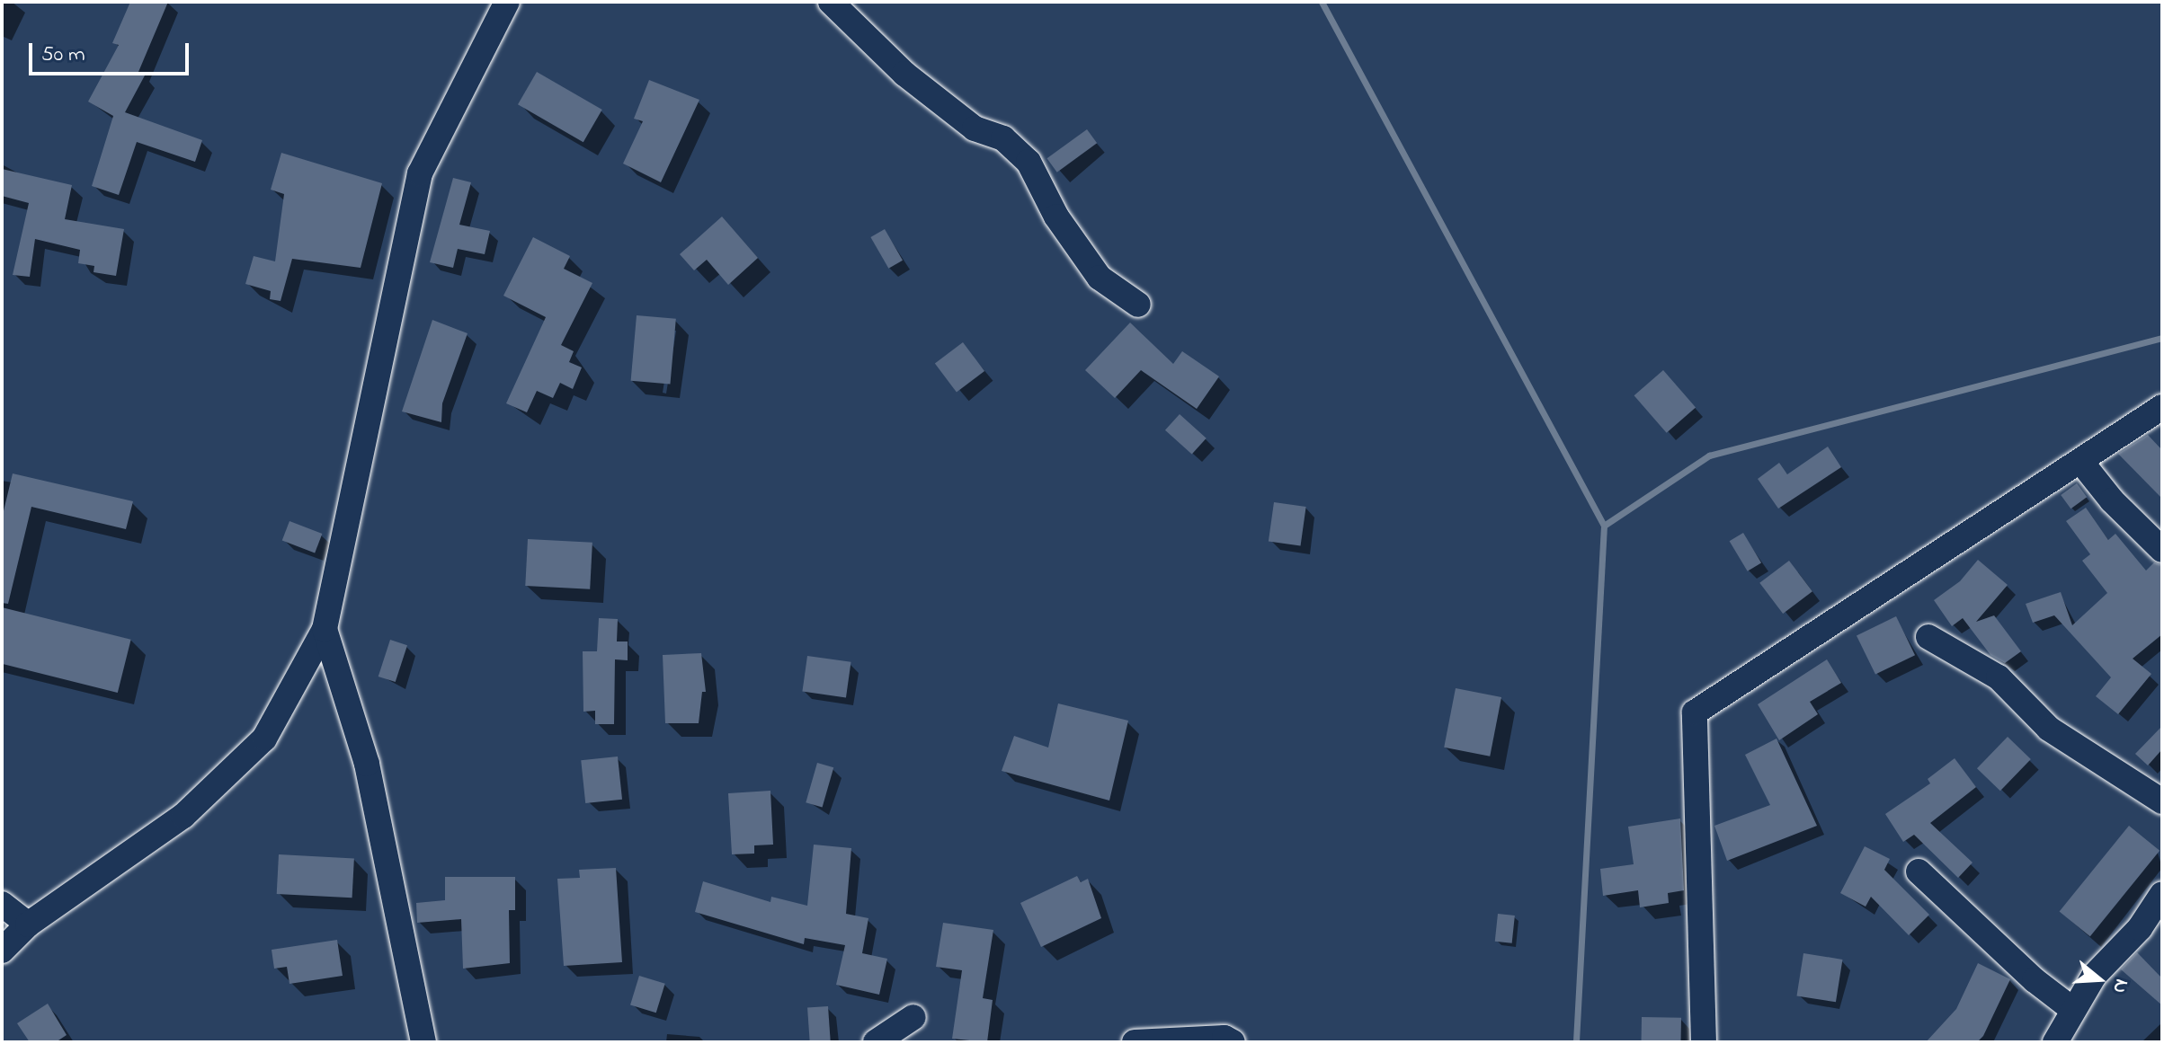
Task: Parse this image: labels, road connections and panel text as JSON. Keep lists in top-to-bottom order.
{
  "scale_bar": "50 m",
  "north": "right"
}
